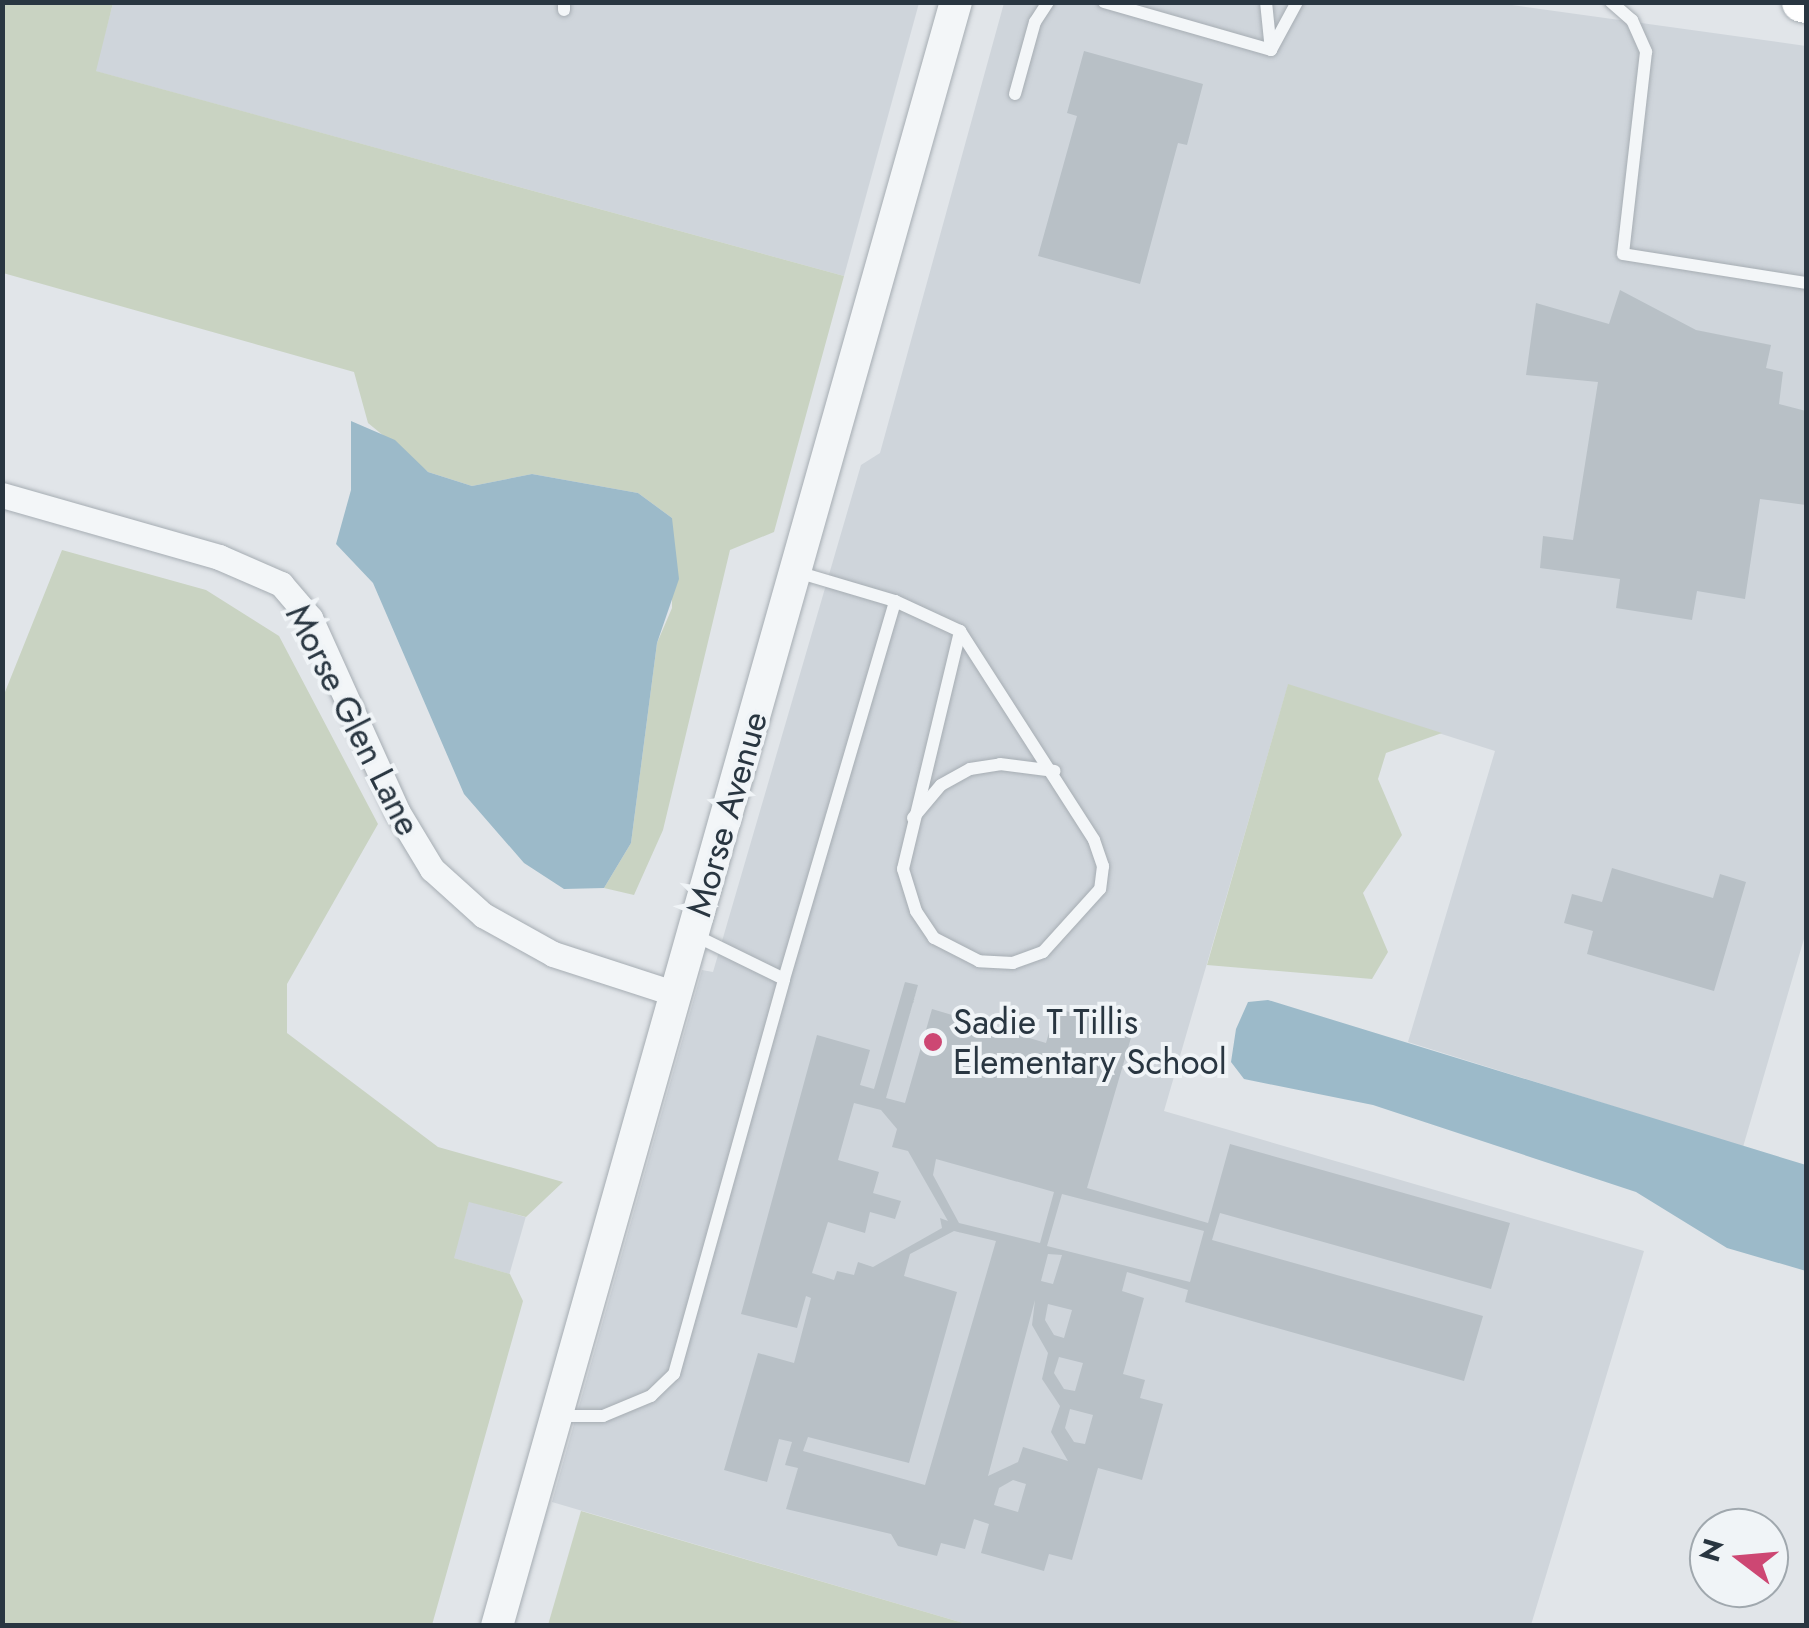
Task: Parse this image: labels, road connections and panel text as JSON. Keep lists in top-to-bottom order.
{
  "streets": {
    "street": ["Morse Glen Lane", "Morse Avenue"]
  },
  "crossings": [
    ["Morse Glen Lane", "Morse Avenue"]
  ],
  "places": ["Sadie T Tillis Elementary School"],
  "north": "left"
}
